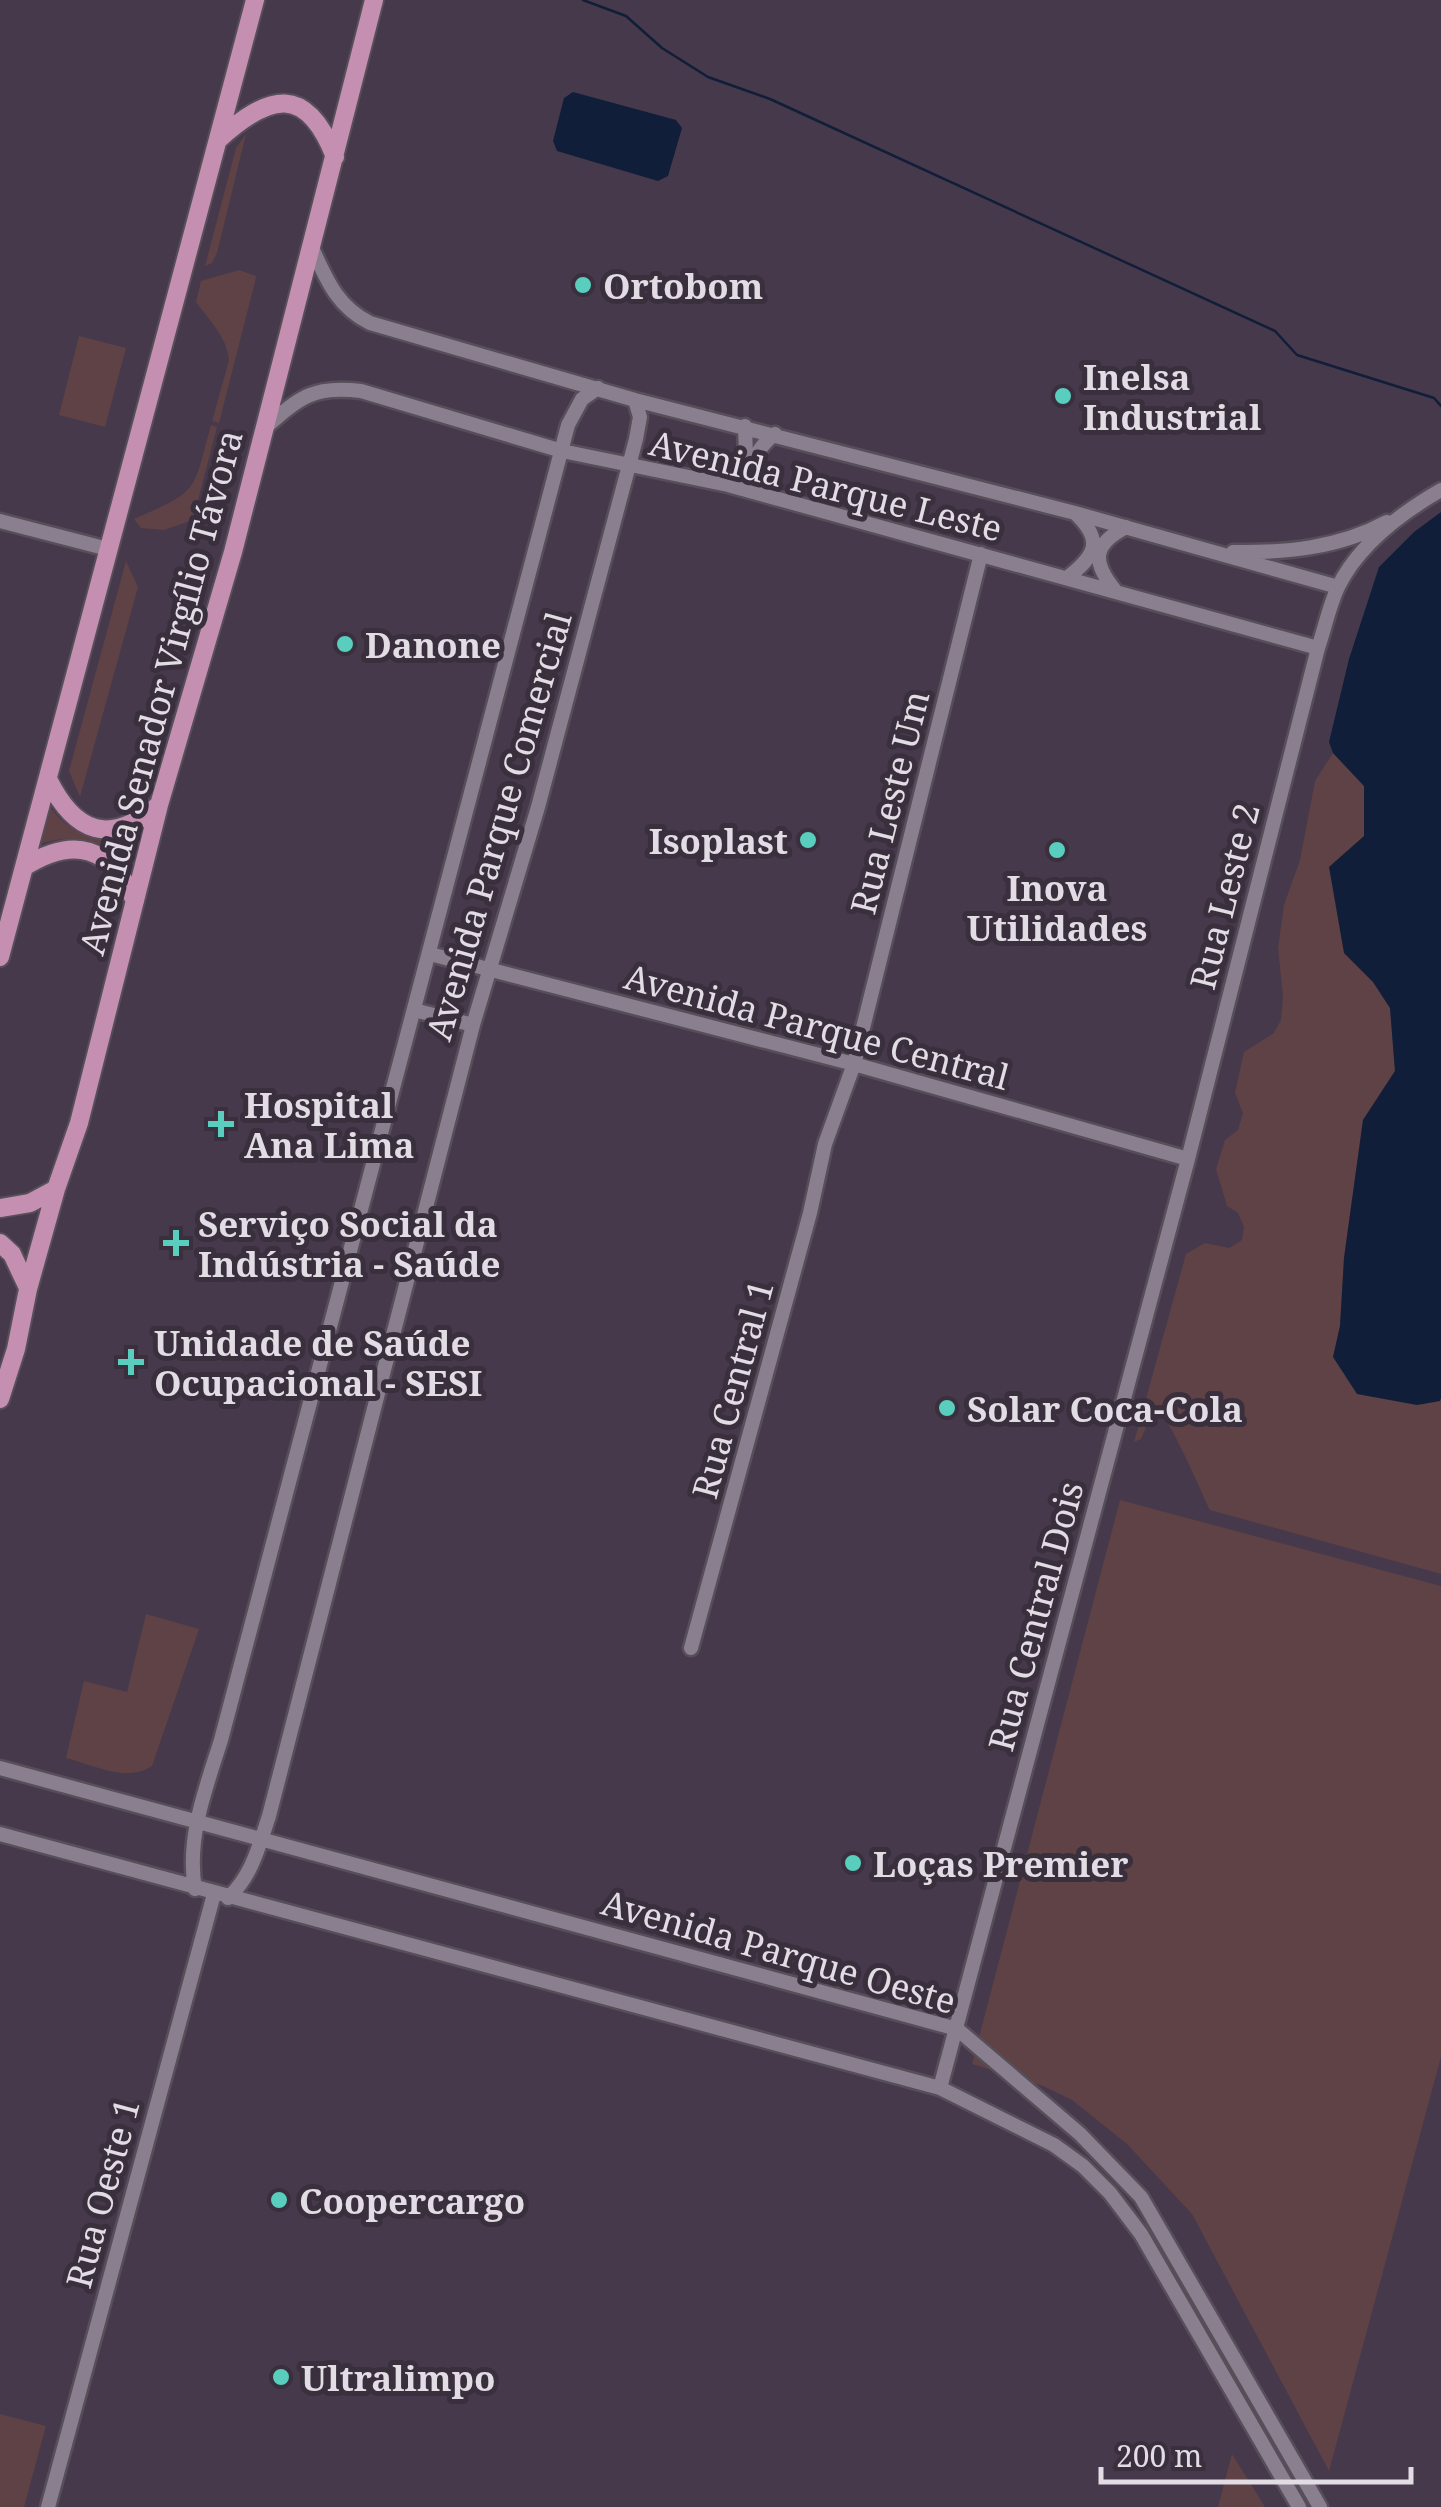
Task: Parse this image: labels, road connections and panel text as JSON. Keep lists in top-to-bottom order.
{
  "streets": {
    "main road": ["Avenida Senador Virgílio Távora"],
    "street": [
      "Avenida Parque Leste",
      "Rua Leste Um",
      "Avenida Parque Comercial",
      "Rua Leste 2",
      "Avenida Parque Central",
      "Rua Central 1",
      "Rua Central Dois",
      "Avenida Parque Oeste",
      "Rua Oeste 1"
    ]
  },
  "crossings": [
    ["Avenida Parque Leste", "Avenida Senador Virgílio Távora"],
    ["Avenida Parque Leste", "Rua Leste Um"],
    ["Avenida Parque Leste", "Avenida Parque Comercial"],
    ["Avenida Parque Leste", "Rua Leste 2"],
    ["Rua Leste Um", "Avenida Parque Central"],
    ["Rua Leste Um", "Rua Central 1"],
    ["Avenida Parque Comercial", "Avenida Parque Central"],
    ["Avenida Parque Comercial", "Avenida Parque Oeste"],
    ["Avenida Parque Comercial", "Rua Oeste 1"],
    ["Rua Leste 2", "Avenida Parque Central"],
    ["Rua Leste 2", "Rua Central Dois"],
    ["Avenida Parque Central", "Rua Central Dois"],
    ["Rua Central Dois", "Avenida Parque Oeste"]
  ],
  "places": {
    "other": [
      "Ortobom",
      "Inelsa Industrial",
      "Danone",
      "Isoplast",
      "Inova Utilidades",
      "Solar Coca-Cola",
      "Loças Premier",
      "Coopercargo",
      "Ultralimpo"
    ],
    "health": ["Hospital Ana Lima", "Serviço Social da Indústria - Saúde", "Unidade de Saúde Ocupacional - SESI"]
  },
  "scale_bar": "200 m"
}
